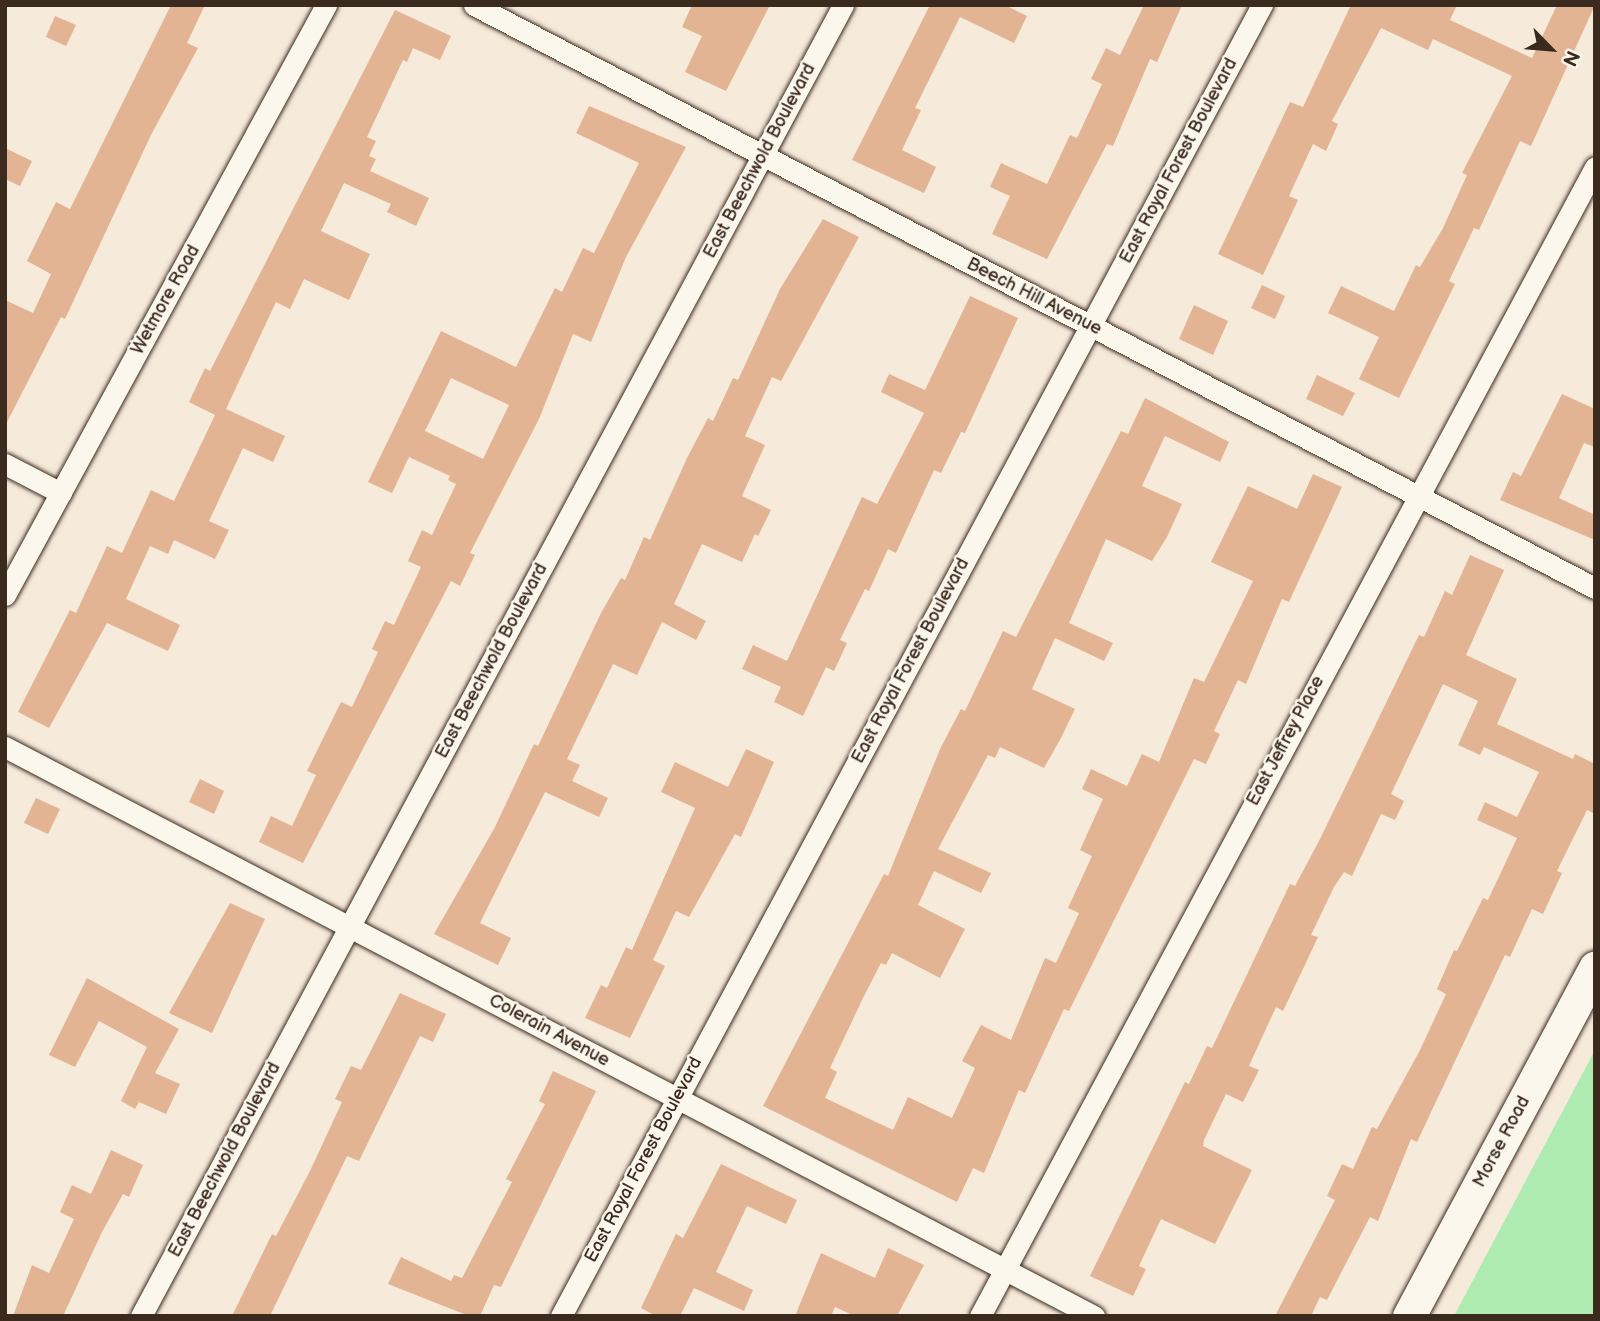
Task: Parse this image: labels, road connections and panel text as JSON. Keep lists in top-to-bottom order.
{
  "streets": {
    "main road": ["Morse Road"],
    "street": [
      "East Beechwold Boulevard",
      "East Royal Forest Boulevard",
      "Beech Hill Avenue",
      "Wetmore Road",
      "East Jeffrey Place",
      "Colerain Avenue"
    ]
  },
  "crossings": [
    ["East Beechwold Boulevard", "Beech Hill Avenue"],
    ["East Beechwold Boulevard", "Colerain Avenue"],
    ["East Royal Forest Boulevard", "Beech Hill Avenue"],
    ["East Royal Forest Boulevard", "Colerain Avenue"],
    ["Beech Hill Avenue", "East Jeffrey Place"],
    ["East Jeffrey Place", "Colerain Avenue"]
  ],
  "north": "bottom right"
}
